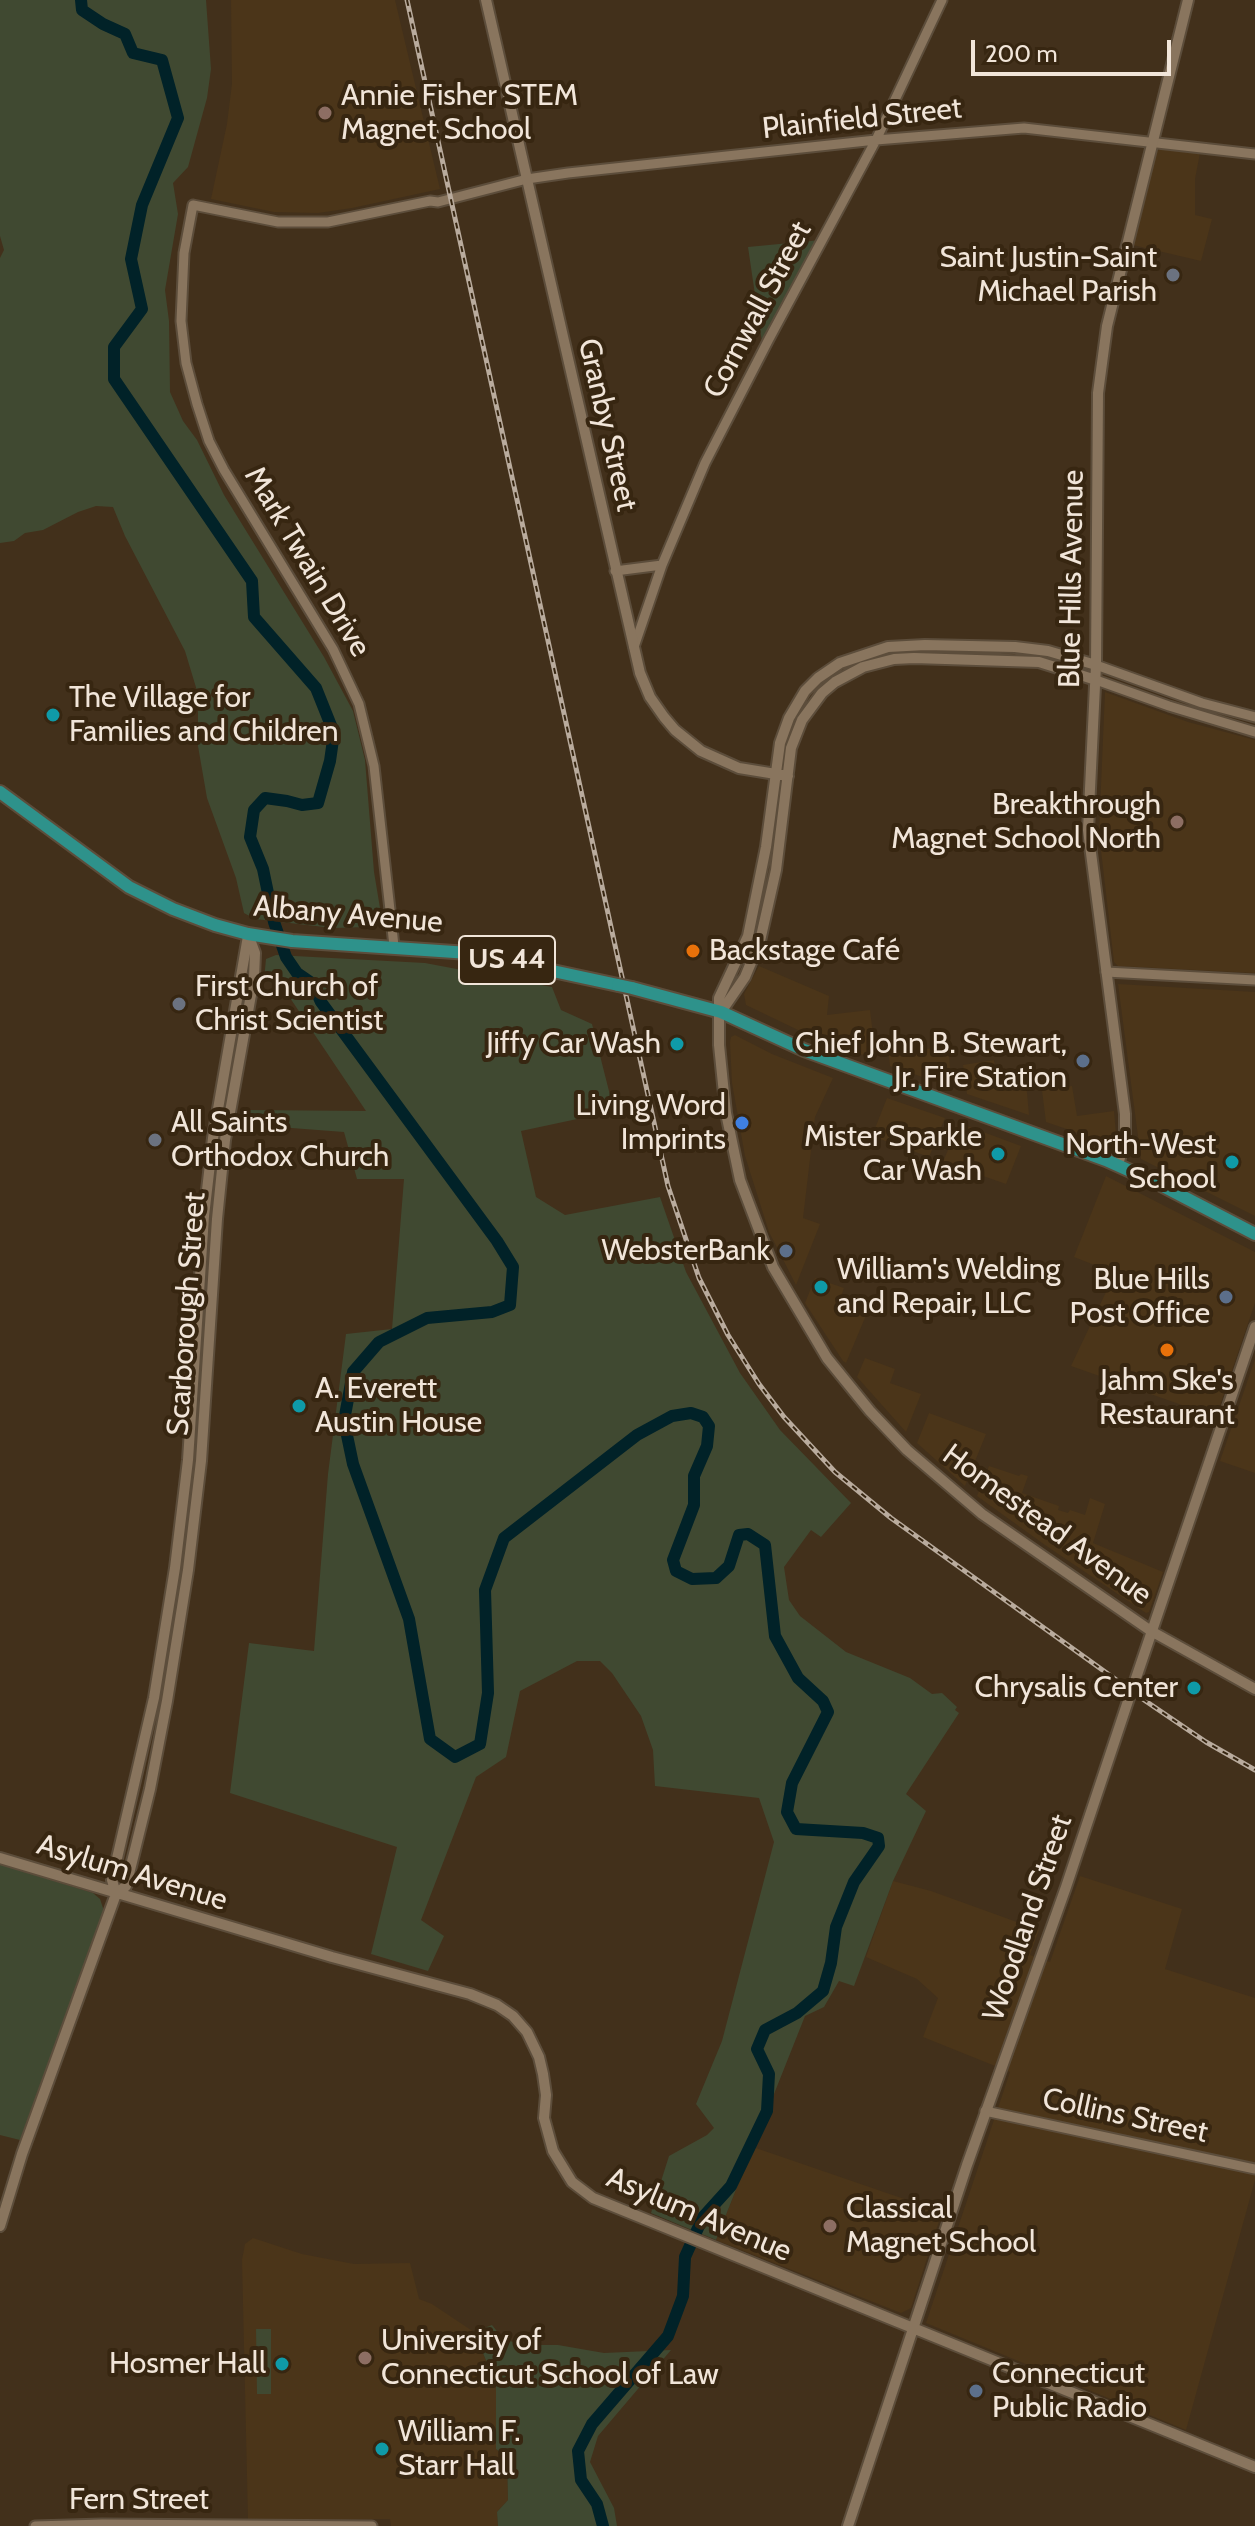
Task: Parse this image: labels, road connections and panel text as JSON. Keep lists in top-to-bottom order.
{
  "streets": {
    "highway": ["Albany Avenue", "US 44"],
    "main road": [
      "Granby Street",
      "Blue Hills Avenue",
      "Scarborough Street",
      "Homestead Avenue",
      "Asylum Avenue",
      "Woodland Street"
    ],
    "street": [
      "Plainfield Street",
      "Cornwall Street",
      "Mark Twain Drive",
      "Collins Street",
      "Fern Street"
    ]
  },
  "crossings": [
    ["Plainfield Street", "Cornwall Street"],
    ["Plainfield Street", "Granby Street"],
    ["Plainfield Street", "Mark Twain Drive"],
    ["Plainfield Street", "Blue Hills Avenue"],
    ["Cornwall Street", "Granby Street"],
    ["Granby Street", "Homestead Avenue"],
    ["Mark Twain Drive", "Albany Avenue"],
    ["Blue Hills Avenue", "Albany Avenue"],
    ["Blue Hills Avenue", "Homestead Avenue"],
    ["Albany Avenue", "Scarborough Street"],
    ["Albany Avenue", "Homestead Avenue"],
    ["Scarborough Street", "Asylum Avenue"],
    ["Homestead Avenue", "Woodland Street"],
    ["Asylum Avenue", "Woodland Street"],
    ["Woodland Street", "Collins Street"]
  ],
  "places": [
    "Annie Fisher STEM Magnet School",
    "Saint Justin-Saint Michael Parish",
    "The Village for Families and Children",
    "Breakthrough Magnet School North",
    "Backstage Café",
    "First Church of Christ Scientist",
    "Jiffy Car Wash",
    "Chief John B. Stewart, Jr. Fire Station",
    "Living Word Imprints",
    "All Saints Orthodox Church",
    "Mister Sparkle Car Wash",
    "North-West School",
    "WebsterBank",
    "William's Welding and Repair, LLC",
    "Blue Hills Post Office",
    "Jahm Ske's Restaurant",
    "A. Everett Austin House",
    "Chrysalis Center",
    "Classical Magnet School",
    "University of Connecticut School of Law",
    "Hosmer Hall",
    "Connecticut Public Radio",
    "William F. Starr Hall"
  ],
  "scale_bar": "200 m"
}
